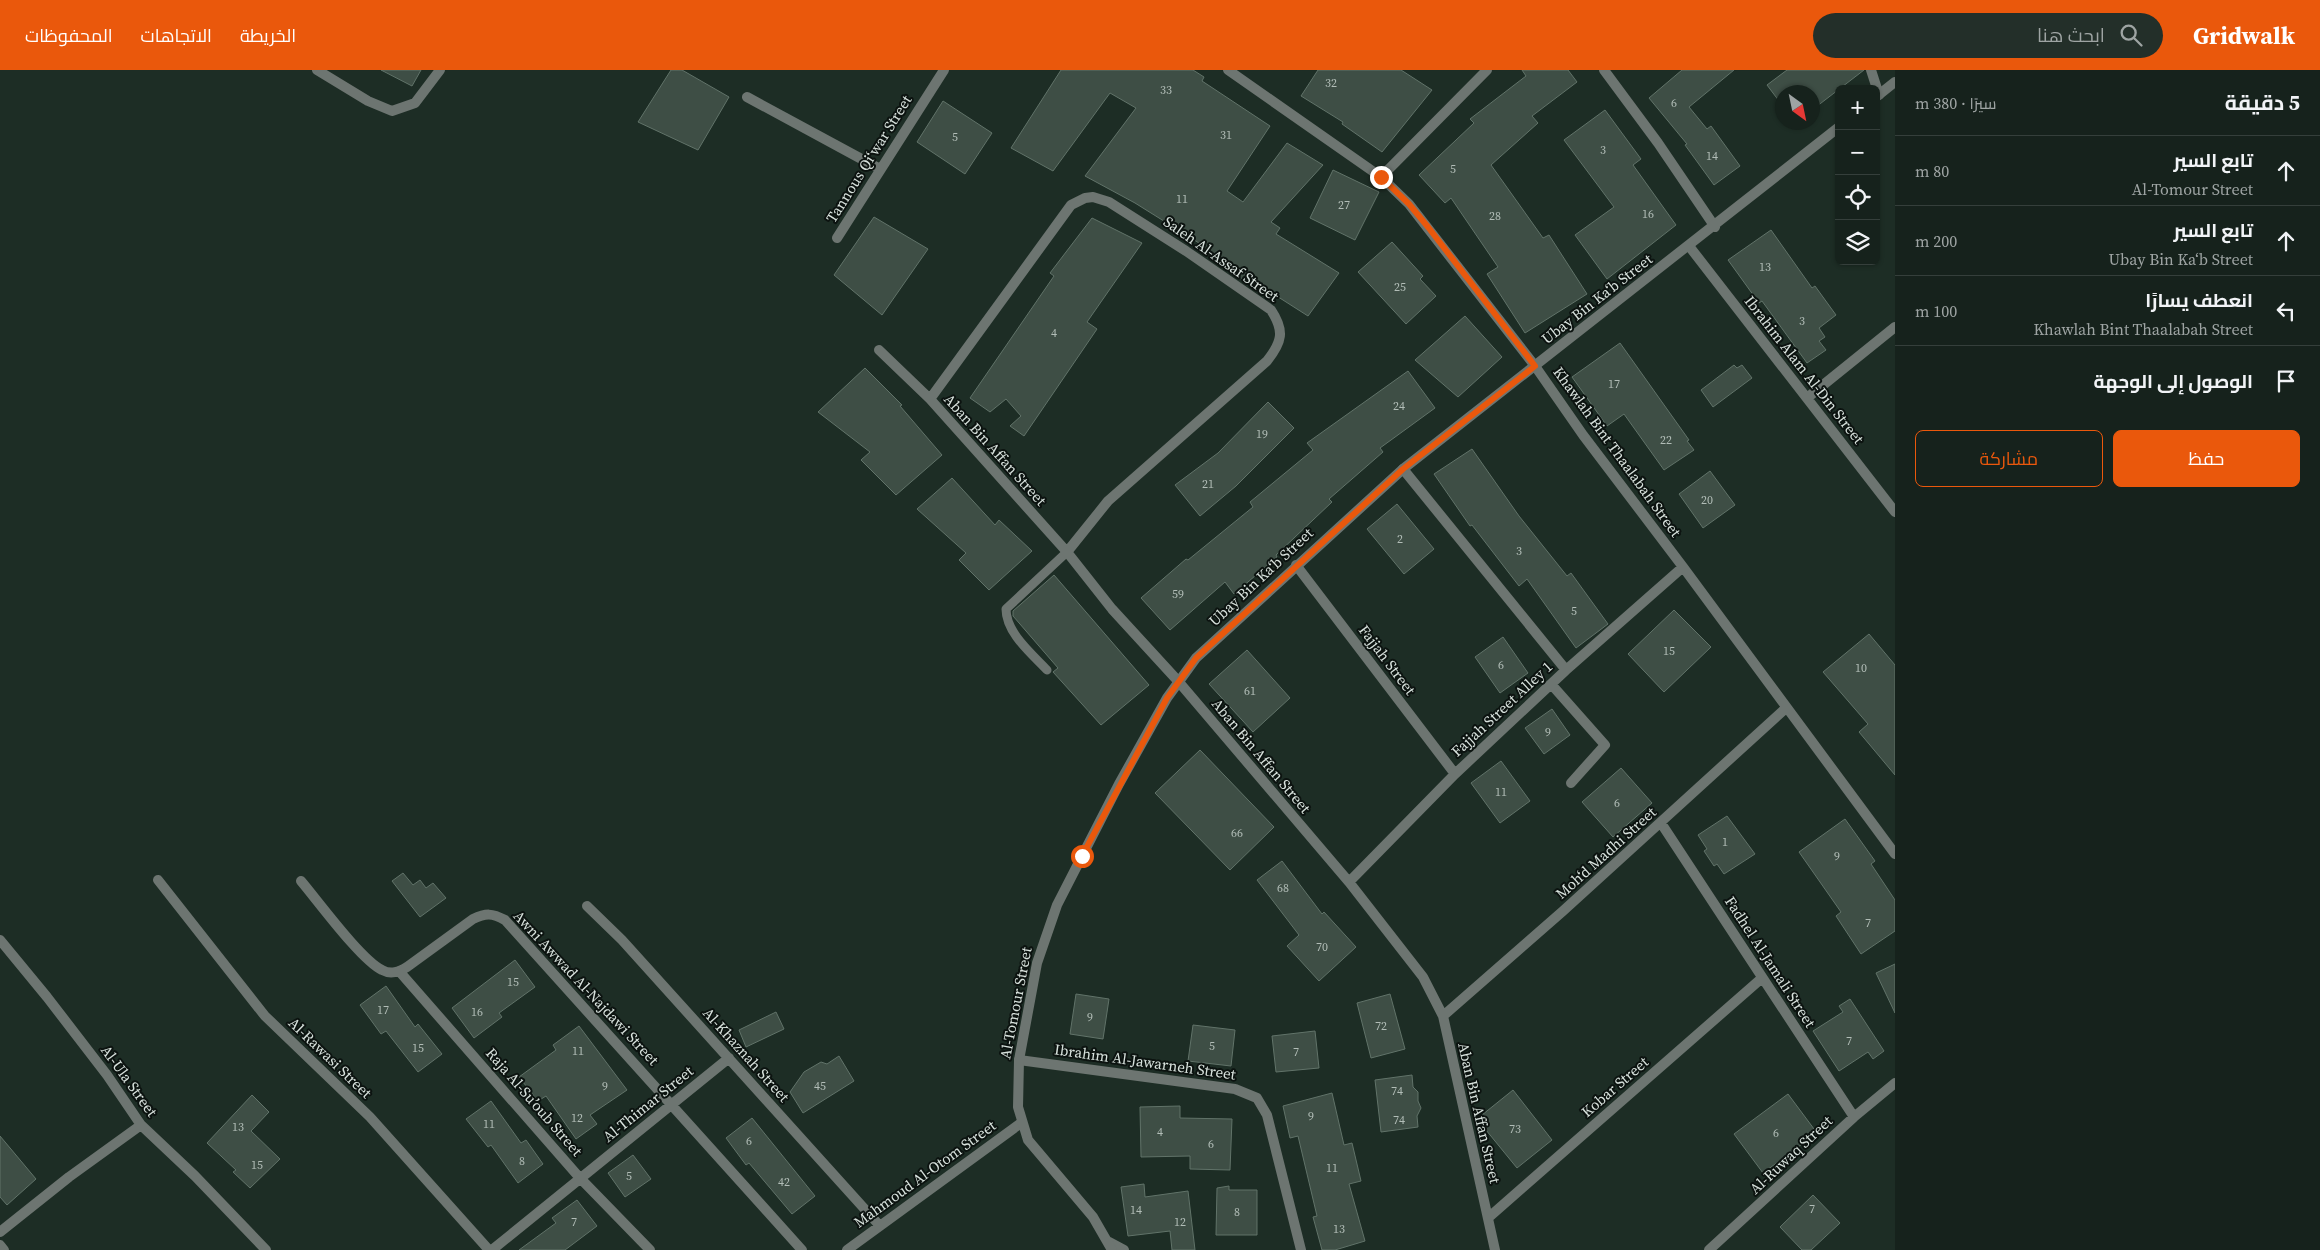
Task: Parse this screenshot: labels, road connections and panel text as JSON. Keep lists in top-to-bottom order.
{
  "streets": {
    "street": [
      "Tannous Qi‘war Street",
      "Saleh Al-Assaf Street",
      "Ubay Bin Ka‘b Street",
      "Ibrahim Alam Al-Din Street",
      "Aban Bin Affan Street",
      "Khawlah Bint Thaalabah Street",
      "Fajjah Street",
      "Fajjah Street Alley 1",
      "Moh‘d Madhi Street",
      "Fadhel Al-Jamali Street",
      "Awni Awwad Al-Najdawi Street",
      "Al-Tomour Street",
      "Al-Khaznah Street",
      "Al-Rawasi Street",
      "Ibrahim Al-Jawarneh Street",
      "Al-Ula Street",
      "Kobar Street",
      "Raja Al-Su’oub Street",
      "Al-Thimar Street",
      "Al-Ruwaq Street",
      "Mahmoud Al-Otom Street"
    ]
  },
  "crossings": [
    ["Saleh Al-Assaf Street", "Aban Bin Affan Street"],
    ["Ubay Bin Ka‘b Street", "Ibrahim Alam Al-Din Street"],
    ["Ubay Bin Ka‘b Street", "Aban Bin Affan Street"],
    ["Ubay Bin Ka‘b Street", "Khawlah Bint Thaalabah Street"],
    ["Ubay Bin Ka‘b Street", "Fajjah Street"],
    ["Ubay Bin Ka‘b Street", "Al-Tomour Street"],
    ["Aban Bin Affan Street", "Fajjah Street Alley 1"],
    ["Aban Bin Affan Street", "Moh‘d Madhi Street"],
    ["Aban Bin Affan Street", "Al-Tomour Street"],
    ["Aban Bin Affan Street", "Kobar Street"],
    ["Khawlah Bint Thaalabah Street", "Fajjah Street Alley 1"],
    ["Khawlah Bint Thaalabah Street", "Moh‘d Madhi Street"],
    ["Fajjah Street", "Fajjah Street Alley 1"],
    ["Moh‘d Madhi Street", "Fadhel Al-Jamali Street"],
    ["Fadhel Al-Jamali Street", "Kobar Street"],
    ["Fadhel Al-Jamali Street", "Al-Ruwaq Street"],
    ["Awni Awwad Al-Najdawi Street", "Raja Al-Su’oub Street"],
    ["Awni Awwad Al-Najdawi Street", "Al-Thimar Street"],
    ["Al-Tomour Street", "Ibrahim Al-Jawarneh Street"],
    ["Al-Tomour Street", "Mahmoud Al-Otom Street"],
    ["Al-Khaznah Street", "Al-Thimar Street"],
    ["Al-Khaznah Street", "Mahmoud Al-Otom Street"],
    ["Al-Rawasi Street", "Al-Thimar Street"],
    ["Raja Al-Su’oub Street", "Al-Thimar Street"]
  ],
  "house_numbers": [
    "32",
    "33",
    "6",
    "31",
    "5",
    "3",
    "14",
    "5",
    "11",
    "27",
    "16",
    "28",
    "13",
    "25",
    "3",
    "4",
    "17",
    "24",
    "19",
    "22",
    "21",
    "20",
    "2",
    "3",
    "59",
    "5",
    "15",
    "6",
    "10",
    "61",
    "9",
    "11",
    "6",
    "66",
    "1",
    "9",
    "68",
    "7",
    "70",
    "15",
    "17",
    "16",
    "9",
    "72",
    "7",
    "5",
    "15",
    "11",
    "7",
    "9",
    "45",
    "74",
    "9",
    "12",
    "74",
    "11",
    "13",
    "73",
    "4",
    "6",
    "6",
    "6",
    "8",
    "15",
    "11",
    "5",
    "42",
    "7",
    "14",
    "8",
    "7",
    "12",
    "13"
  ],
  "north": "bottom right",
  "page": {
    "header": "Gridwalk",
    "search": "ابحث هنا",
    "nav": ["الخريطة", "الاتجاهات", "المحفوظات"],
    "heading": ["5 دقيقة", "سيرًا · 380 m"],
    "map_buttons": ["+", "−"],
    "list": [
      ["تابع السير", "Al-Tomour Street", "80 m"],
      ["تابع السير", "Ubay Bin Ka‘b Street", "200 m"],
      ["انعطف يسارًا", "Khawlah Bint Thaalabah Street", "100 m"],
      "الوصول إلى الوجهة"
    ],
    "buttons": ["حفظ", "مشاركة"]
  }
}
